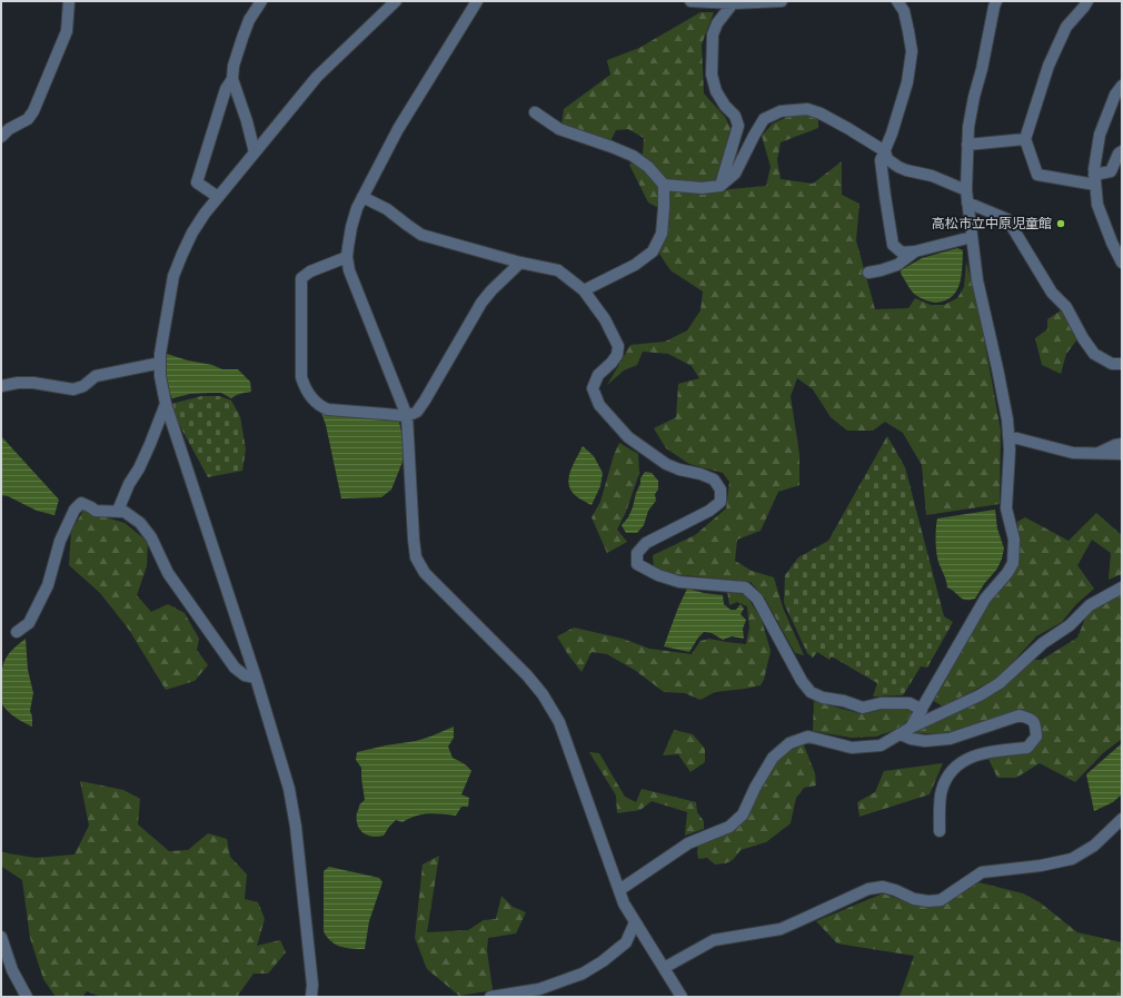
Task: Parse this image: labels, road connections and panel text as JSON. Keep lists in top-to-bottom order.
{
  "places": ["高松市立中原児童館"]
}
